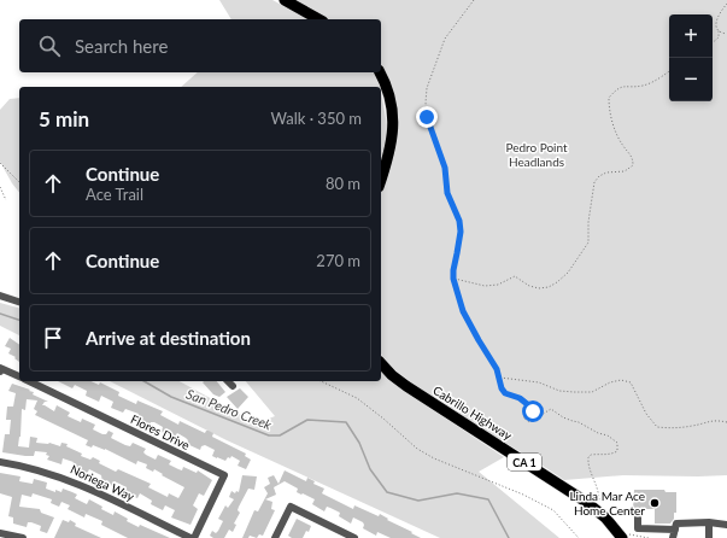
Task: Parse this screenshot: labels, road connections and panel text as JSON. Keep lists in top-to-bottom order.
{
  "streets": {
    "highway": ["Cabrillo Highway", "CA 1"],
    "street": ["Flores Drive", "Noriega Way"]
  },
  "crossings": [
    ["Flores Drive", "Noriega Way"]
  ],
  "water": ["San Pedro Creek"],
  "parks": ["Pedro Point Headlands"],
  "places": ["Linda Mar Ace Home Center"],
  "page": {
    "map_buttons": ["+", "−"],
    "search": "Search here",
    "heading": ["5 min", "Walk · 350 m"],
    "list": [
      ["Continue", "Ace Trail", "80 m"],
      ["Continue", "270 m"],
      "Arrive at destination"
    ]
  }
}
